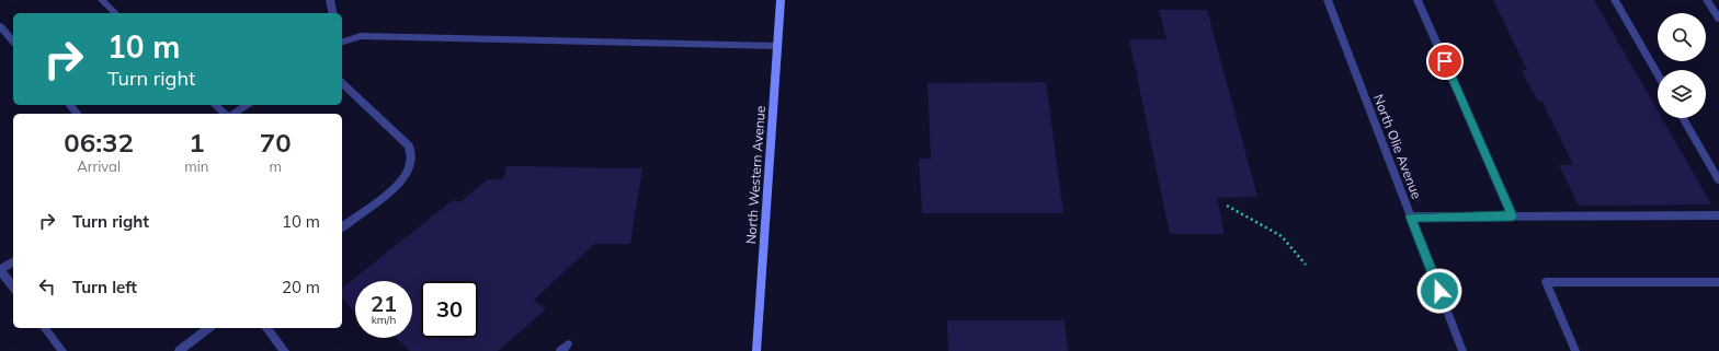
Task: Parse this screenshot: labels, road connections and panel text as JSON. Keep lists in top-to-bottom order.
{
  "streets": {
    "main road": ["North Western Avenue"],
    "street": ["North Olie Avenue"]
  },
  "page": {
    "turn": ["10 m", "Turn right"],
    "eta": [
      "06:32",
      "Arrival",
      "1",
      "min",
      "70",
      "m"
    ],
    "list": [
      {
        "name": "Turn right",
        "value": "10 m"
      },
      {
        "name": "Turn left",
        "value": "20 m"
      }
    ],
    "speed": "21 km/h",
    "limit": "30"
  }
}
